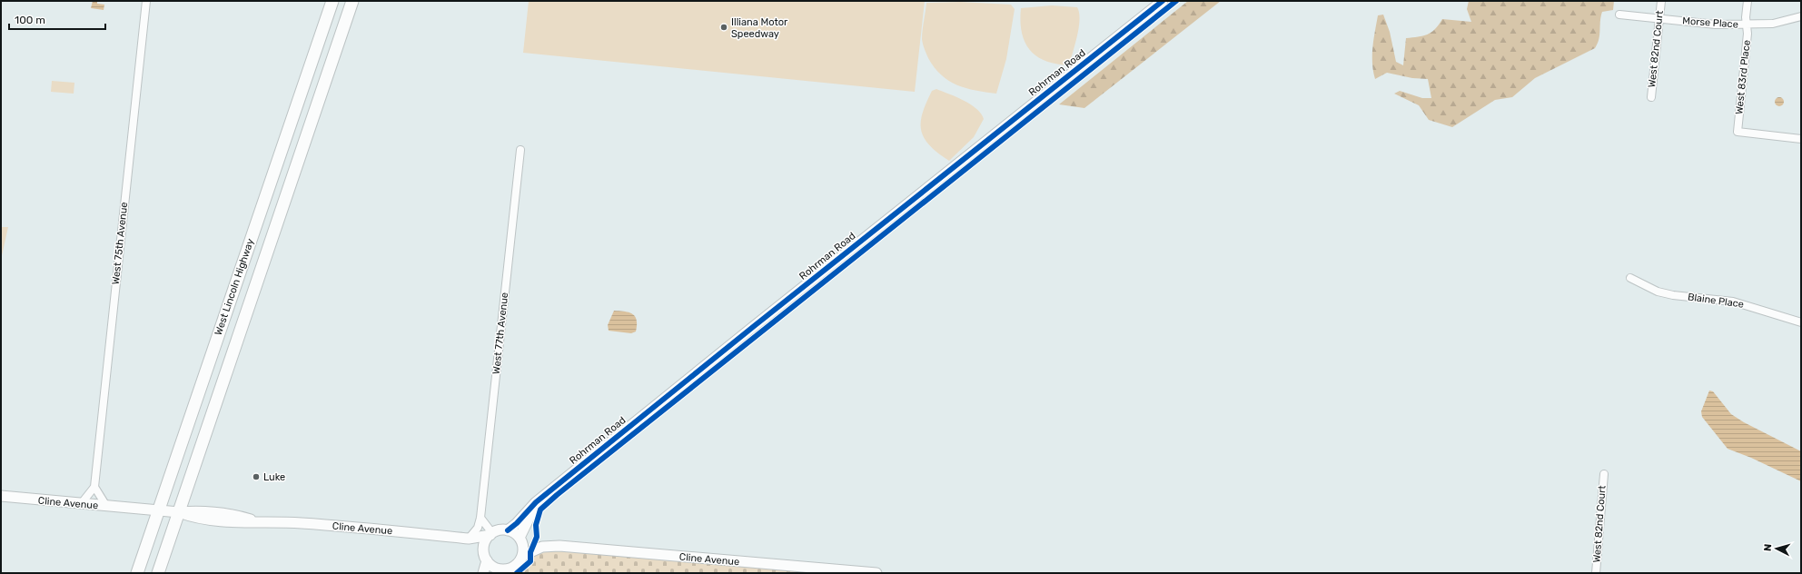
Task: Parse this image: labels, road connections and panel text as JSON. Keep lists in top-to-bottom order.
{
  "streets": {
    "main road": ["West Lincoln Highway"],
    "street": [
      "Morse Place",
      "West 82nd Court",
      "Rohrman Road",
      "West 83rd Place",
      "West 75th Avenue",
      "Blaine Place",
      "West 77th Avenue",
      "Cline Avenue"
    ]
  },
  "crossings": [
    ["Morse Place", "West 82nd Court"],
    ["Morse Place", "West 83rd Place"],
    ["Rohrman Road", "Cline Avenue"],
    ["West Lincoln Highway", "Cline Avenue"],
    ["West 77th Avenue", "Cline Avenue"]
  ],
  "places": ["Illiana Motor Speedway", "Luke"],
  "scale_bar": "100 m",
  "north": "left"
}
